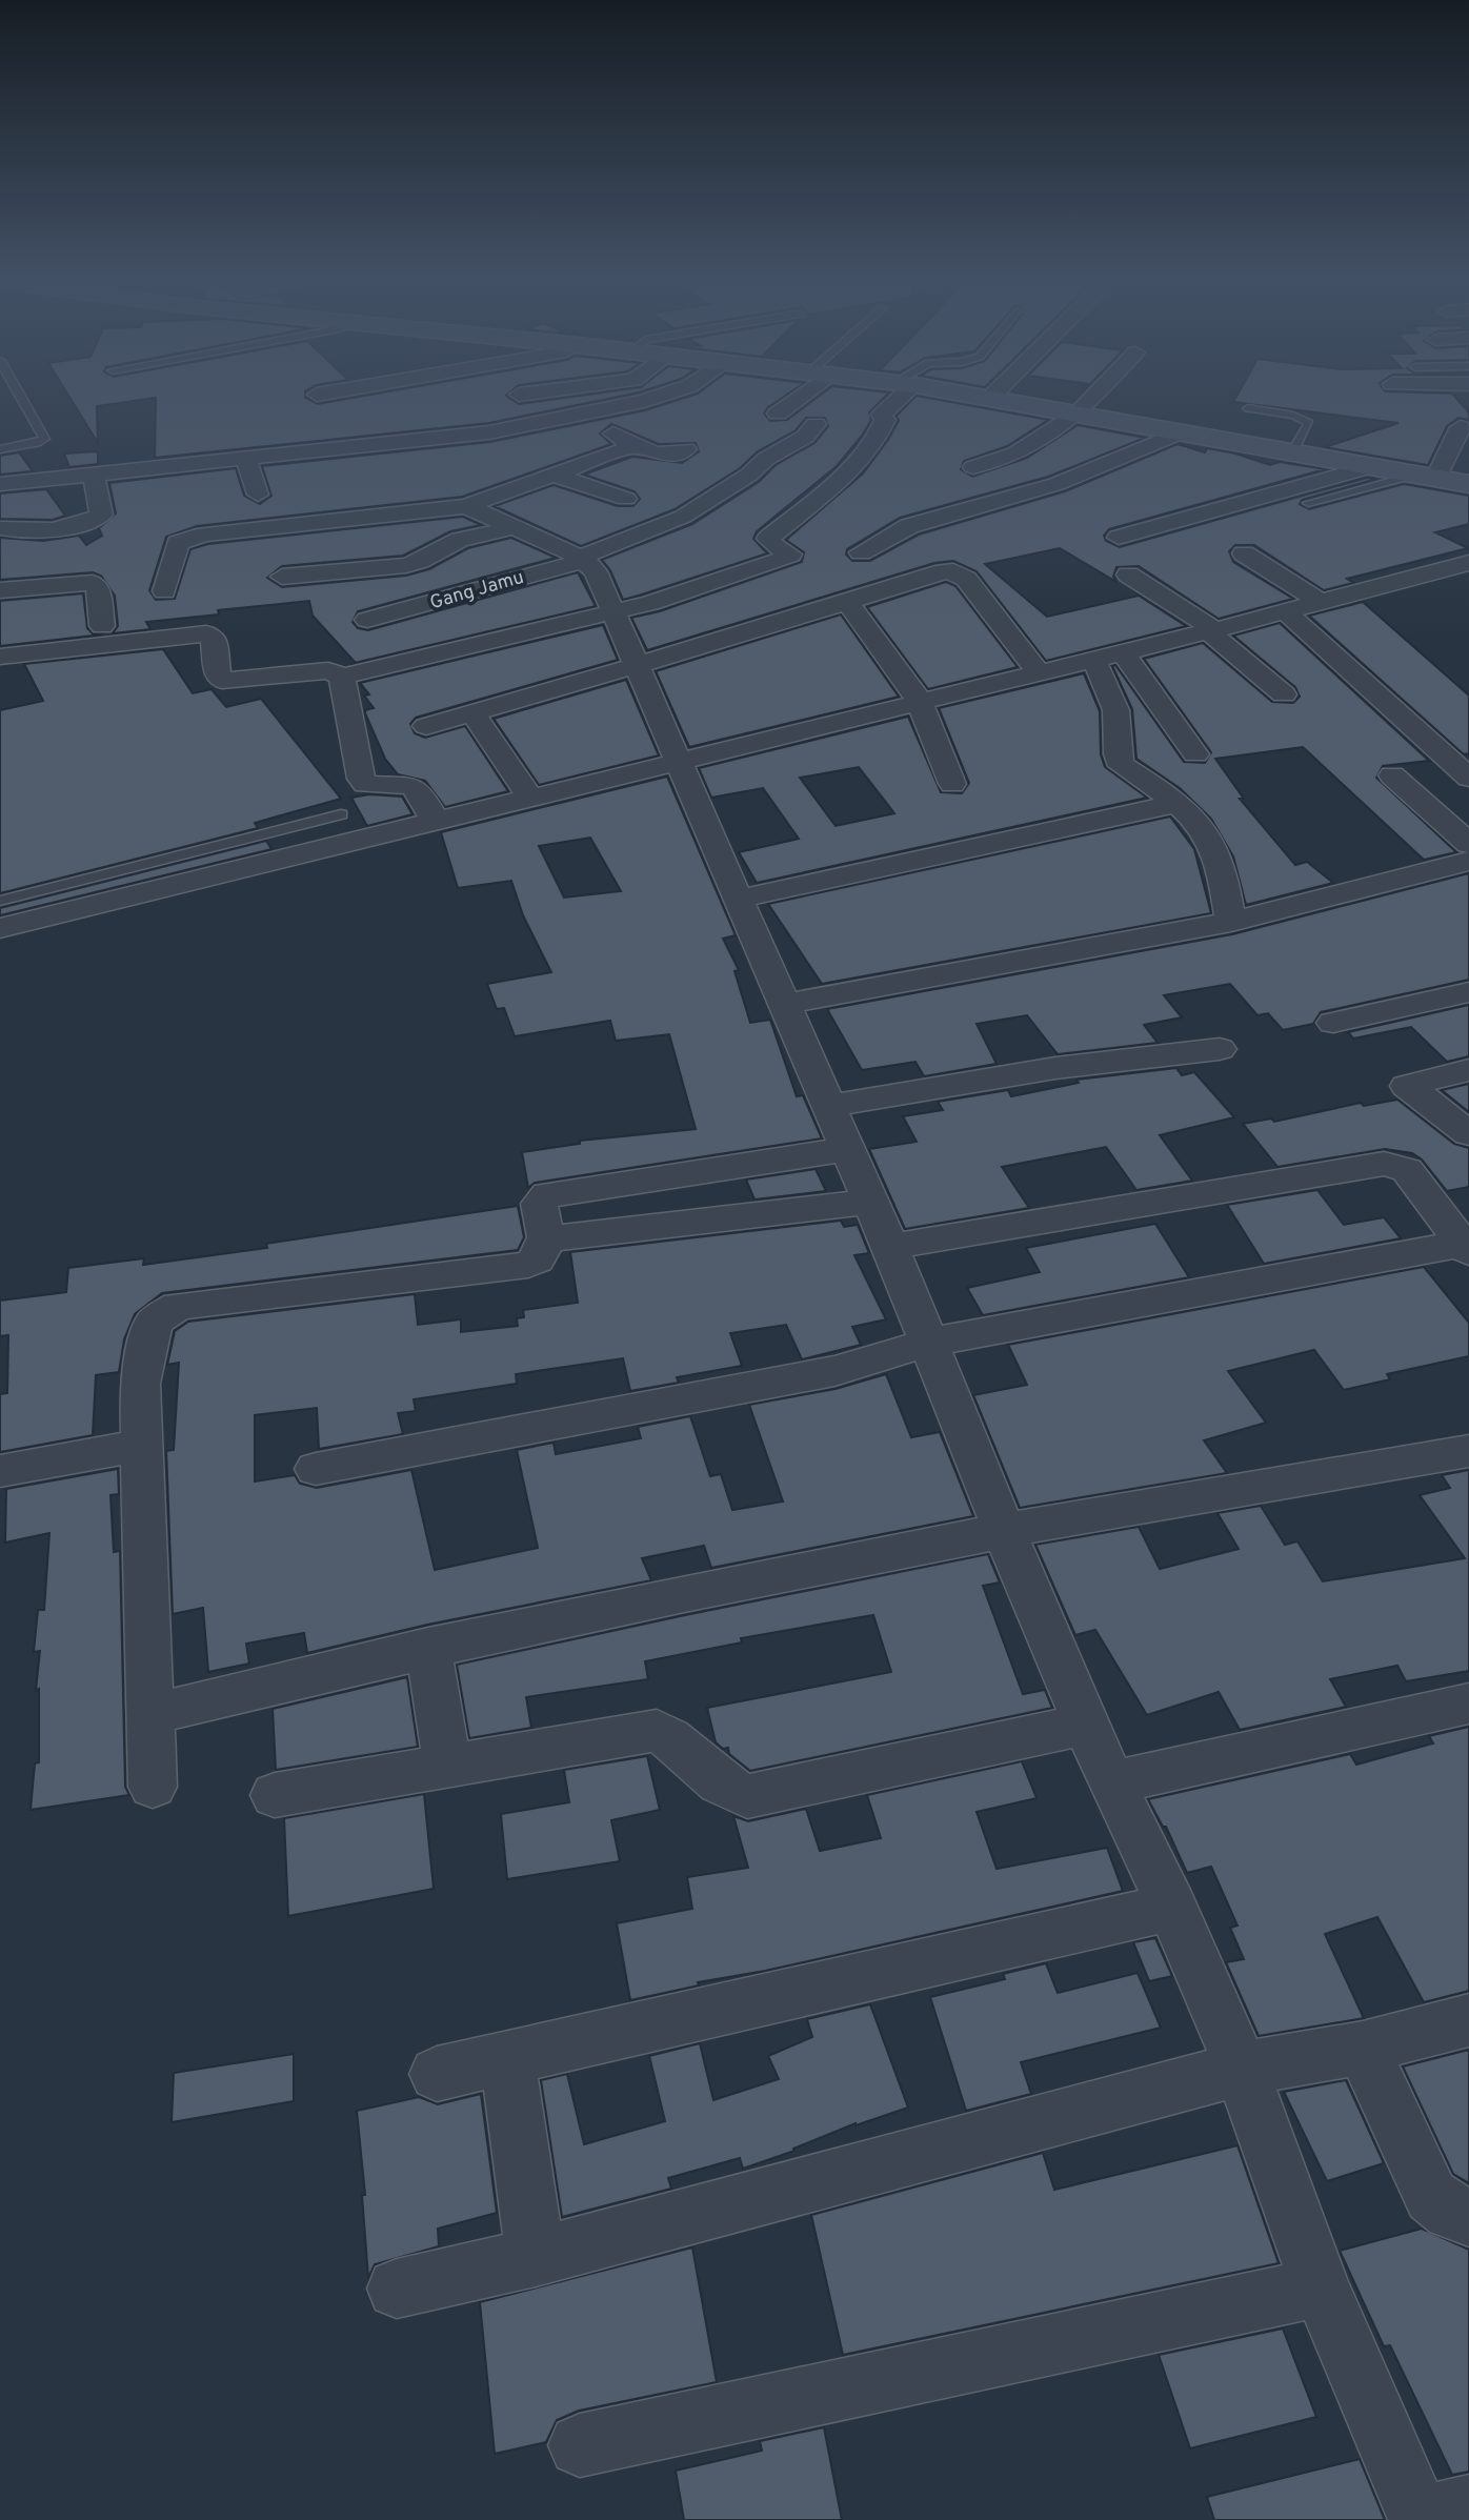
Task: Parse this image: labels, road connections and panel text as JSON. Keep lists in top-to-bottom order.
{
  "streets": {
    "street": ["Gang Jamu"]
  }
}
